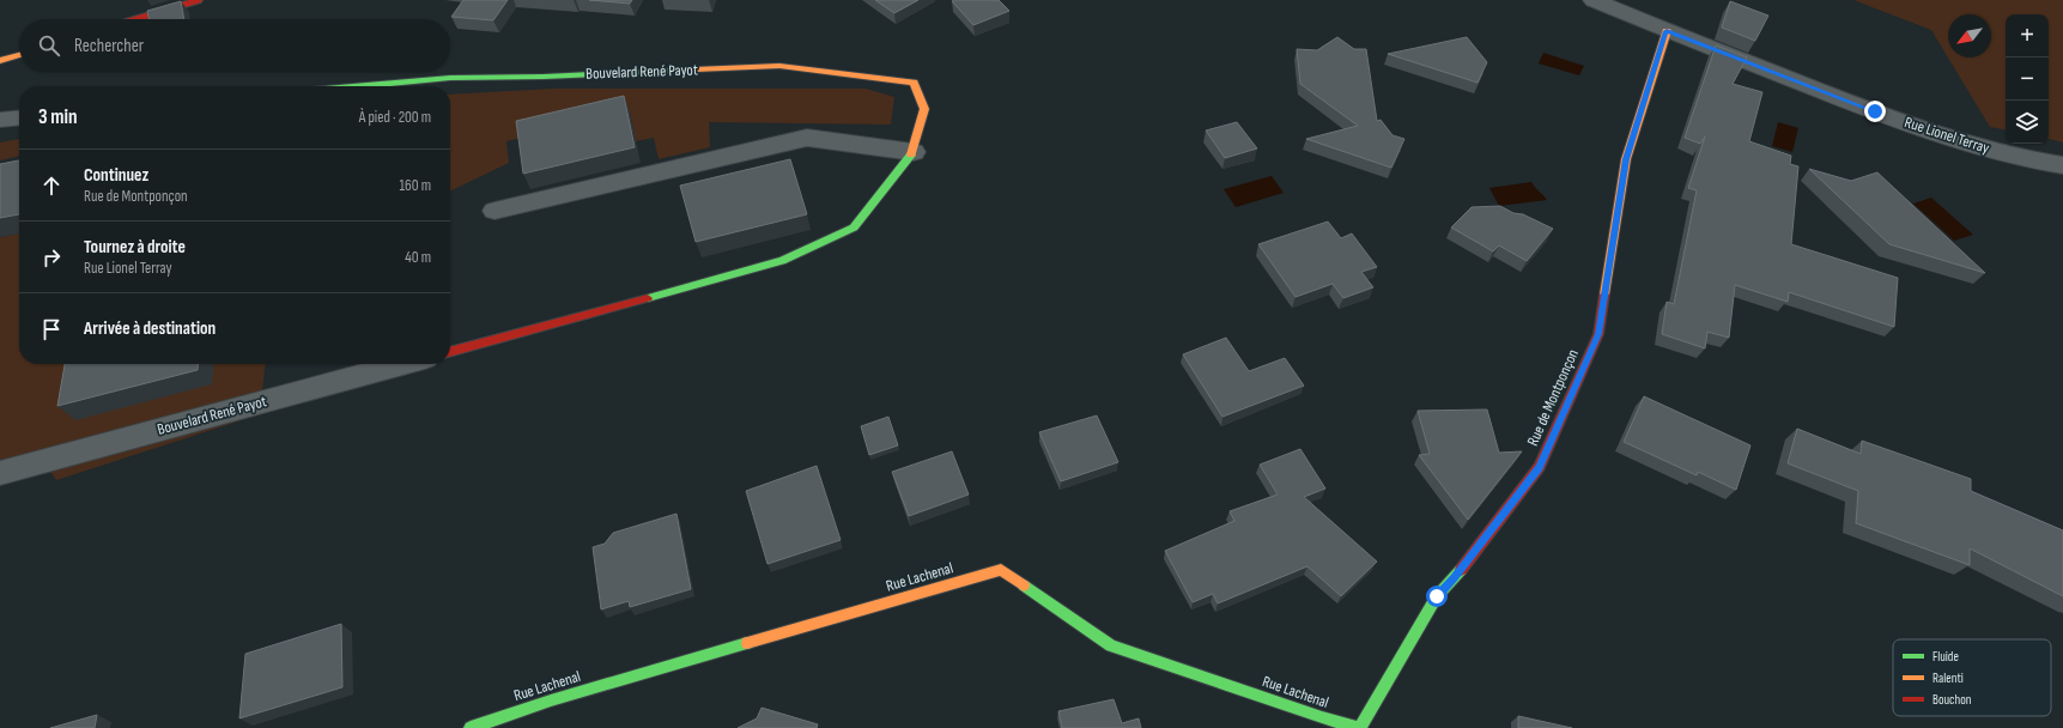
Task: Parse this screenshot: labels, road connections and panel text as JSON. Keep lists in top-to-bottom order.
{
  "streets": {
    "street": [
      "Bouvelard René Payot",
      "Rue Lionel Terray",
      "Rue de Montponçon",
      "Rue Lachenal"
    ]
  },
  "crossings": [
    ["Rue Lionel Terray", "Rue de Montponçon"],
    ["Rue de Montponçon", "Rue Lachenal"]
  ],
  "legend": ["Fluide", "Ralenti", "Bouchon"],
  "north": "bottom left",
  "page": {
    "map_buttons": ["+", "−"],
    "search": "Rechercher",
    "heading": ["3 min", "À pied · 200 m"],
    "list": [
      ["Continuez", "Rue de Montponçon", "160 m"],
      ["Tournez à droite", "Rue Lionel Terray", "40 m"],
      "Arrivée à destination"
    ]
  }
}
